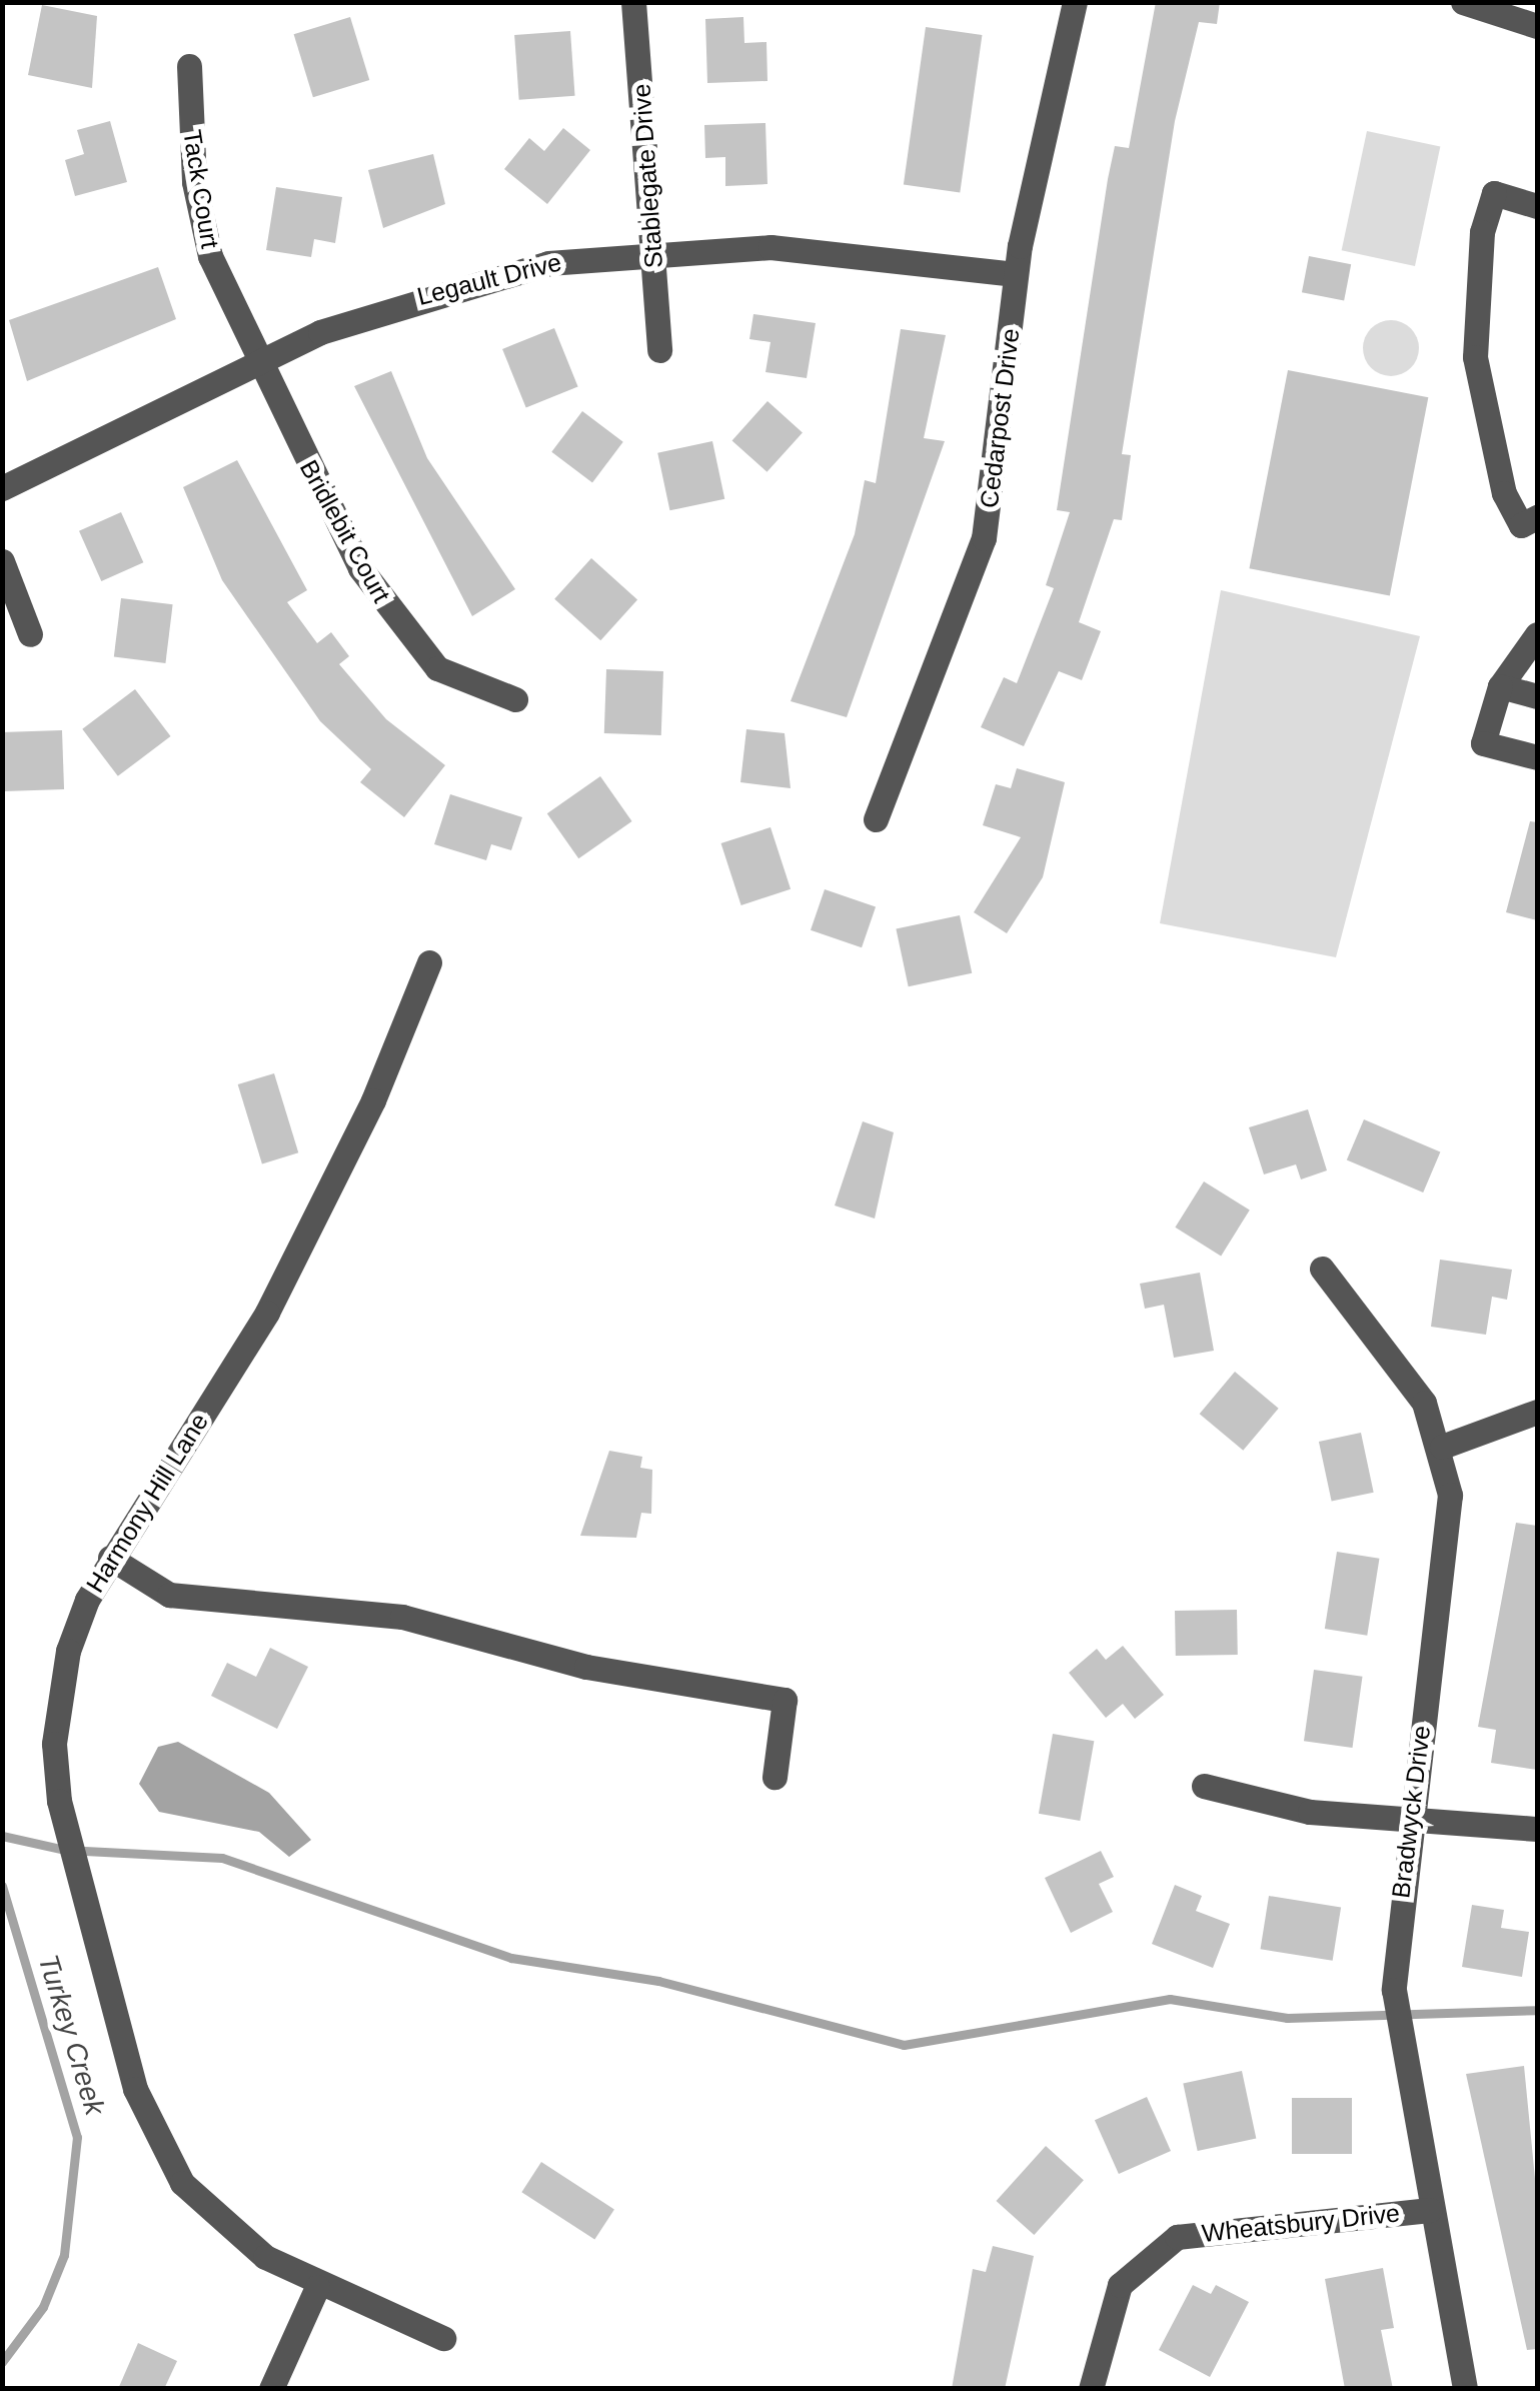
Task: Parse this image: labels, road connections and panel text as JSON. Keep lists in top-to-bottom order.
{
  "streets": {
    "street": [
      "Stablegate Drive",
      "Tack Court",
      "Legault Drive",
      "Cedarpost Drive",
      "Bridlebit Court",
      "Harmony Hill Lane",
      "Bradwyck Drive",
      "Wheatsbury Drive"
    ]
  },
  "crossings": [
    ["Stablegate Drive", "Legault Drive"],
    ["Tack Court", "Legault Drive"],
    ["Tack Court", "Bridlebit Court"],
    ["Legault Drive", "Cedarpost Drive"],
    ["Legault Drive", "Bridlebit Court"],
    ["Bradwyck Drive", "Wheatsbury Drive"]
  ],
  "water": ["Turkey Creek"]
}
